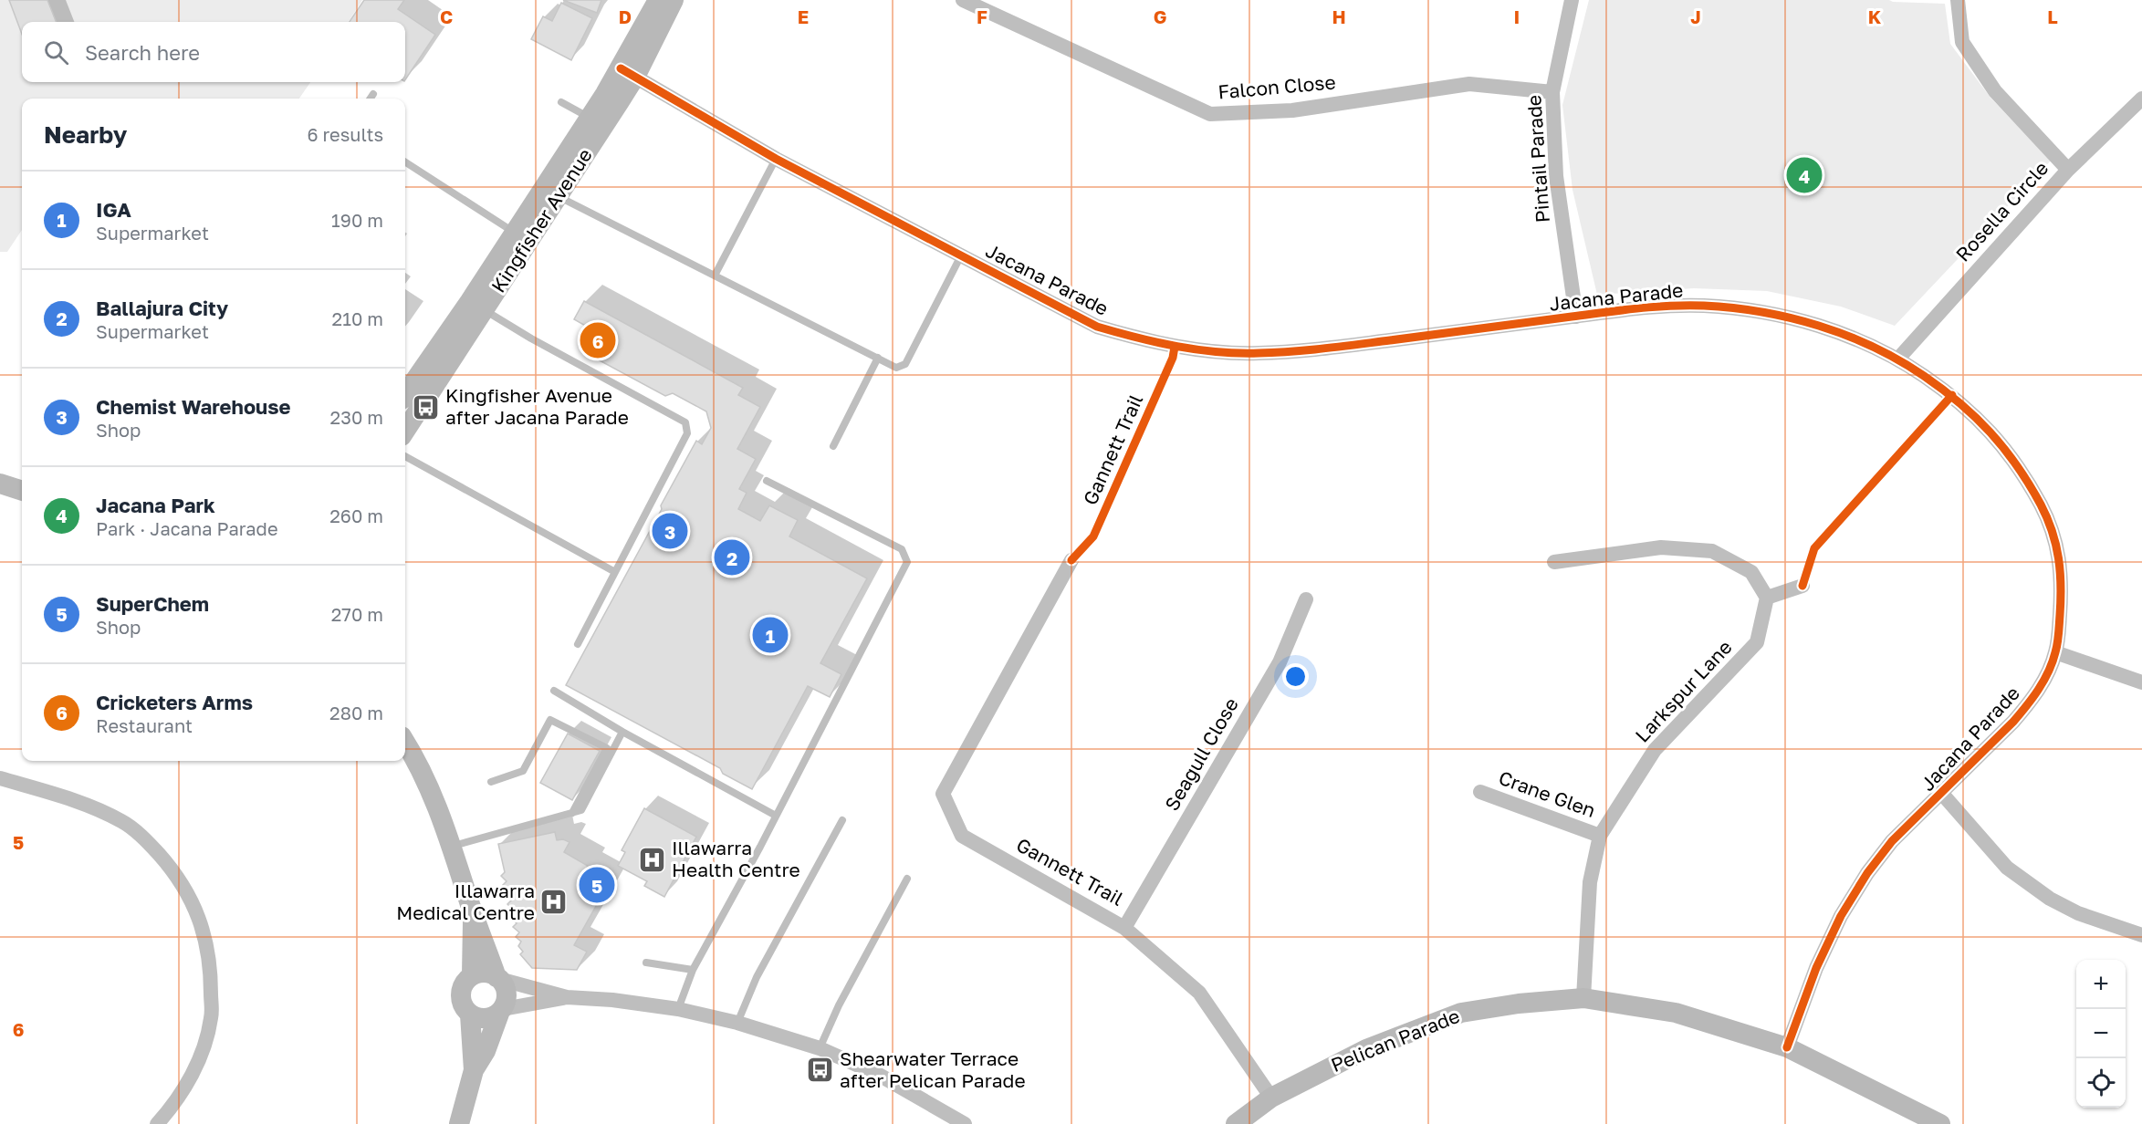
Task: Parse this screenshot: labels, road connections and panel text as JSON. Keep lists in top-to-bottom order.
{
  "streets": {
    "street": [
      "Falcon Close",
      "Pintail Parade",
      "Rosella Circle",
      "Kingfisher Avenue",
      "Jacana Parade",
      "Gannett Trail",
      "Larkspur Lane",
      "Seagull Close",
      "Crane Glen",
      "Pelican Parade"
    ]
  },
  "crossings": [
    ["Falcon Close", "Pintail Parade"],
    ["Pintail Parade", "Jacana Parade"],
    ["Rosella Circle", "Jacana Parade"],
    ["Kingfisher Avenue", "Jacana Parade"],
    ["Jacana Parade", "Pelican Parade"],
    ["Gannett Trail", "Seagull Close"],
    ["Gannett Trail", "Pelican Parade"],
    ["Larkspur Lane", "Crane Glen"],
    ["Larkspur Lane", "Pelican Parade"]
  ],
  "places": {
    "bus stop": ["Kingfisher Avenue after Jacana Parade", "Shearwater Terrace after Pelican Parade"],
    "hospital": ["Illawarra Health Centre", "Illawarra Medical Centre"]
  },
  "page": {
    "search": "Search here",
    "heading": ["Nearby", "6 results"],
    "pins": [
      "4",
      "6",
      "3",
      "2",
      "1",
      "5"
    ],
    "list": [
      {
        "mark": "1",
        "name": "IGA",
        "note": "Supermarket",
        "value": "190 m"
      },
      {
        "mark": "2",
        "name": "Ballajura City",
        "note": "Supermarket",
        "value": "210 m"
      },
      {
        "mark": "3",
        "name": "Chemist Warehouse",
        "note": "Shop",
        "value": "230 m"
      },
      {
        "mark": "4",
        "name": "Jacana Park",
        "note": "Park · Jacana Parade",
        "value": "260 m"
      },
      {
        "mark": "5",
        "name": "SuperChem",
        "note": "Shop",
        "value": "270 m"
      },
      {
        "mark": "6",
        "name": "Cricketers Arms",
        "note": "Restaurant",
        "value": "280 m"
      }
    ],
    "map_buttons": ["+", "−"]
  },
  "grid": {
    "columns": [
      "C",
      "D",
      "E",
      "F",
      "G",
      "H",
      "I",
      "J",
      "K",
      "L"
    ],
    "rows": ["5", "6"]
  }
}
